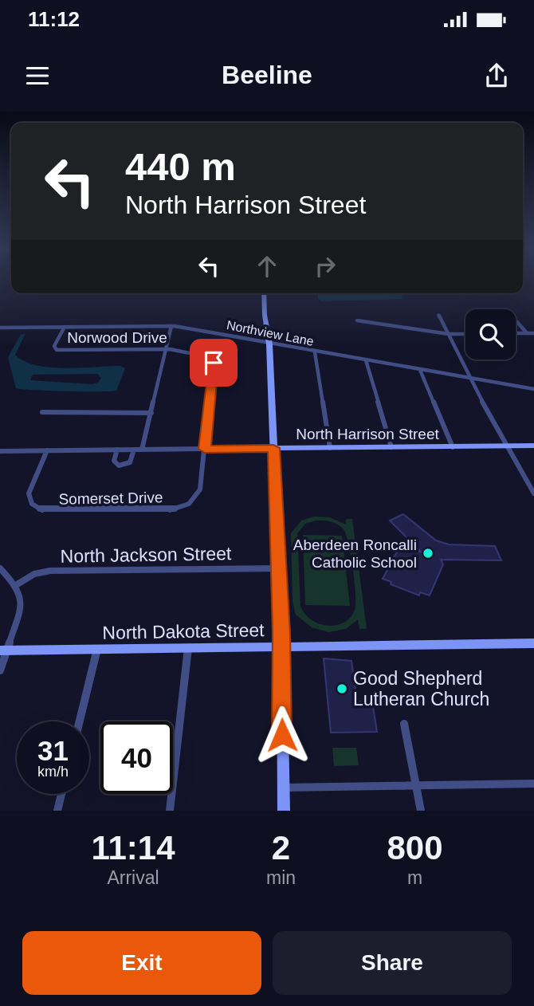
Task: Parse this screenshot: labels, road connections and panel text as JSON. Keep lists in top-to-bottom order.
{
  "streets": {
    "street": [
      "Northview Lane",
      "Norwood Drive",
      "North Harrison Street",
      "Somerset Drive",
      "North Jackson Street",
      "North Dakota Street"
    ]
  },
  "crossings": [
    ["Northview Lane", "Norwood Drive"],
    ["Norwood Drive", "North Harrison Street"],
    ["Norwood Drive", "Somerset Drive"],
    ["North Harrison Street", "Somerset Drive"]
  ],
  "places": ["Aberdeen Roncalli Catholic School", "Good Shepherd Lutheran Church"],
  "page": {
    "status": "11:12",
    "header": "Beeline",
    "turn": ["440 m", "North Harrison Street"],
    "speed": "31 km/h",
    "limit": "40",
    "eta": [
      "11:14",
      "Arrival",
      "2",
      "min",
      "800",
      "m"
    ],
    "buttons": ["Exit", "Share"]
  }
}
